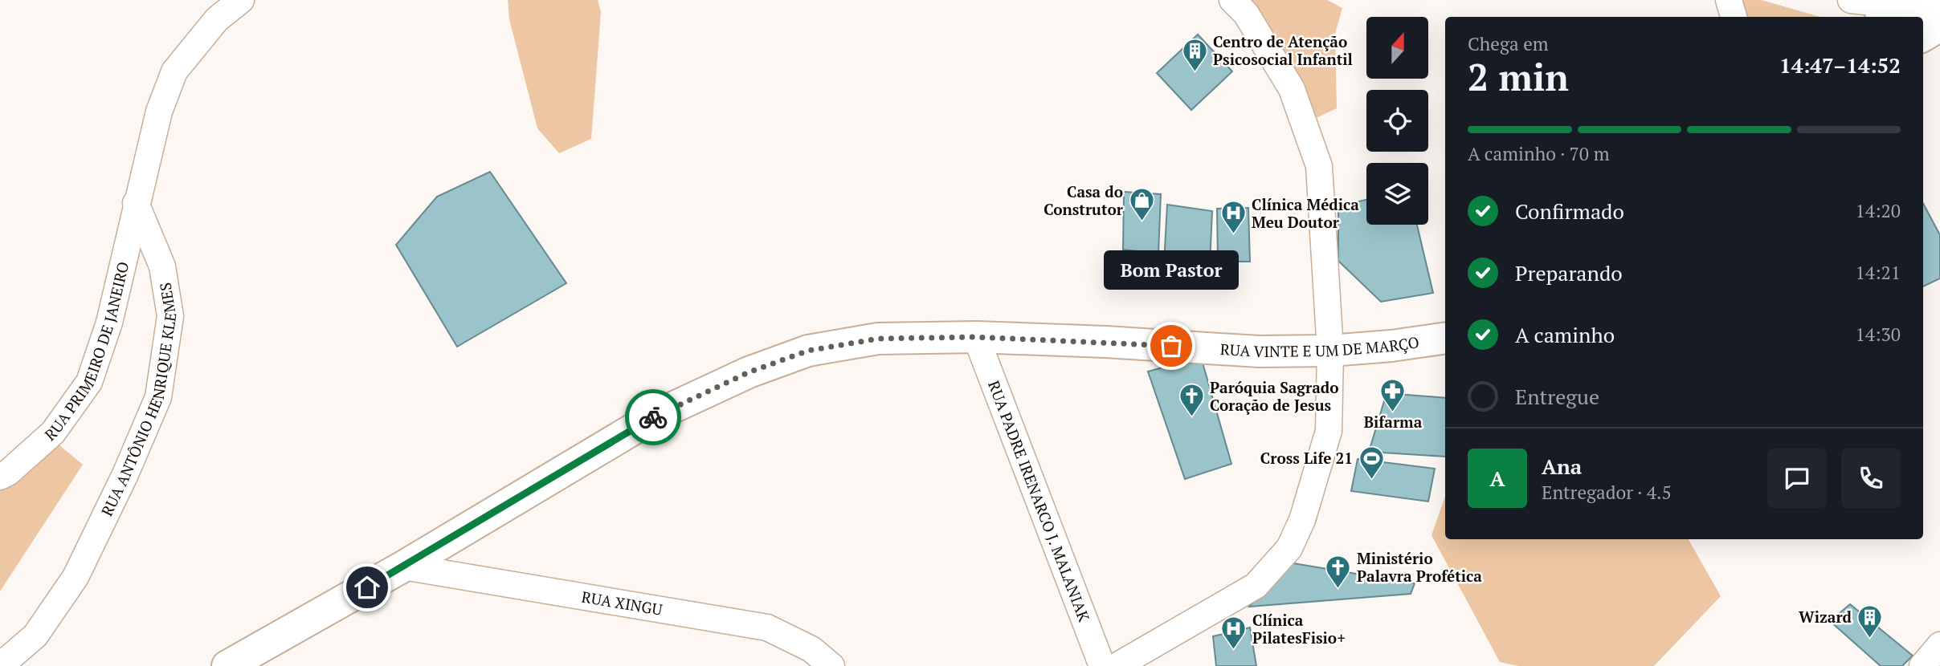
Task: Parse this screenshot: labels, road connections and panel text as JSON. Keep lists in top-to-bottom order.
{
  "streets": {
    "main road": ["RUA VINTE E UM DE MARÇO"],
    "street": [
      "RUA PRIMEIRO DE JANEIRO",
      "RUA ANTÔNIO HENRIQUE KLEMES",
      "RUA PADRE IRENARCO J. MALANIAK",
      "RUA XINGU"
    ]
  },
  "crossings": [
    ["RUA VINTE E UM DE MARÇO", "RUA PADRE IRENARCO J. MALANIAK"],
    ["RUA VINTE E UM DE MARÇO", "RUA XINGU"],
    ["RUA PRIMEIRO DE JANEIRO", "RUA ANTÔNIO HENRIQUE KLEMES"]
  ],
  "places": {
    "building": ["Centro de Atenção Psicosocial Infantil", "Wizard"],
    "shop": ["Casa do Construtor"],
    "hospital": ["Clínica Médica Meu Doutor", "Clínica PilatesFisio+"],
    "other": ["Bom Pastor"],
    "pharmacy": ["Bifarma"],
    "church": ["Paróquia Sagrado Coração de Jesus", "Ministério Palavra Profética"],
    "sports": ["Cross Life 21"]
  },
  "north": "top",
  "page": {
    "heading": ["2 min", "Chega em", "14:47–14:52"],
    "panel": ["Ana", "Entregador · 4.5"],
    "bar": "A caminho · 70 m",
    "list": [
      ["Confirmado", "14:20"],
      ["Preparando", "14:21"],
      ["A caminho", "14:30"],
      "Entregue"
    ],
    "bubble": "Bom Pastor",
    "round": "A"
  }
}
